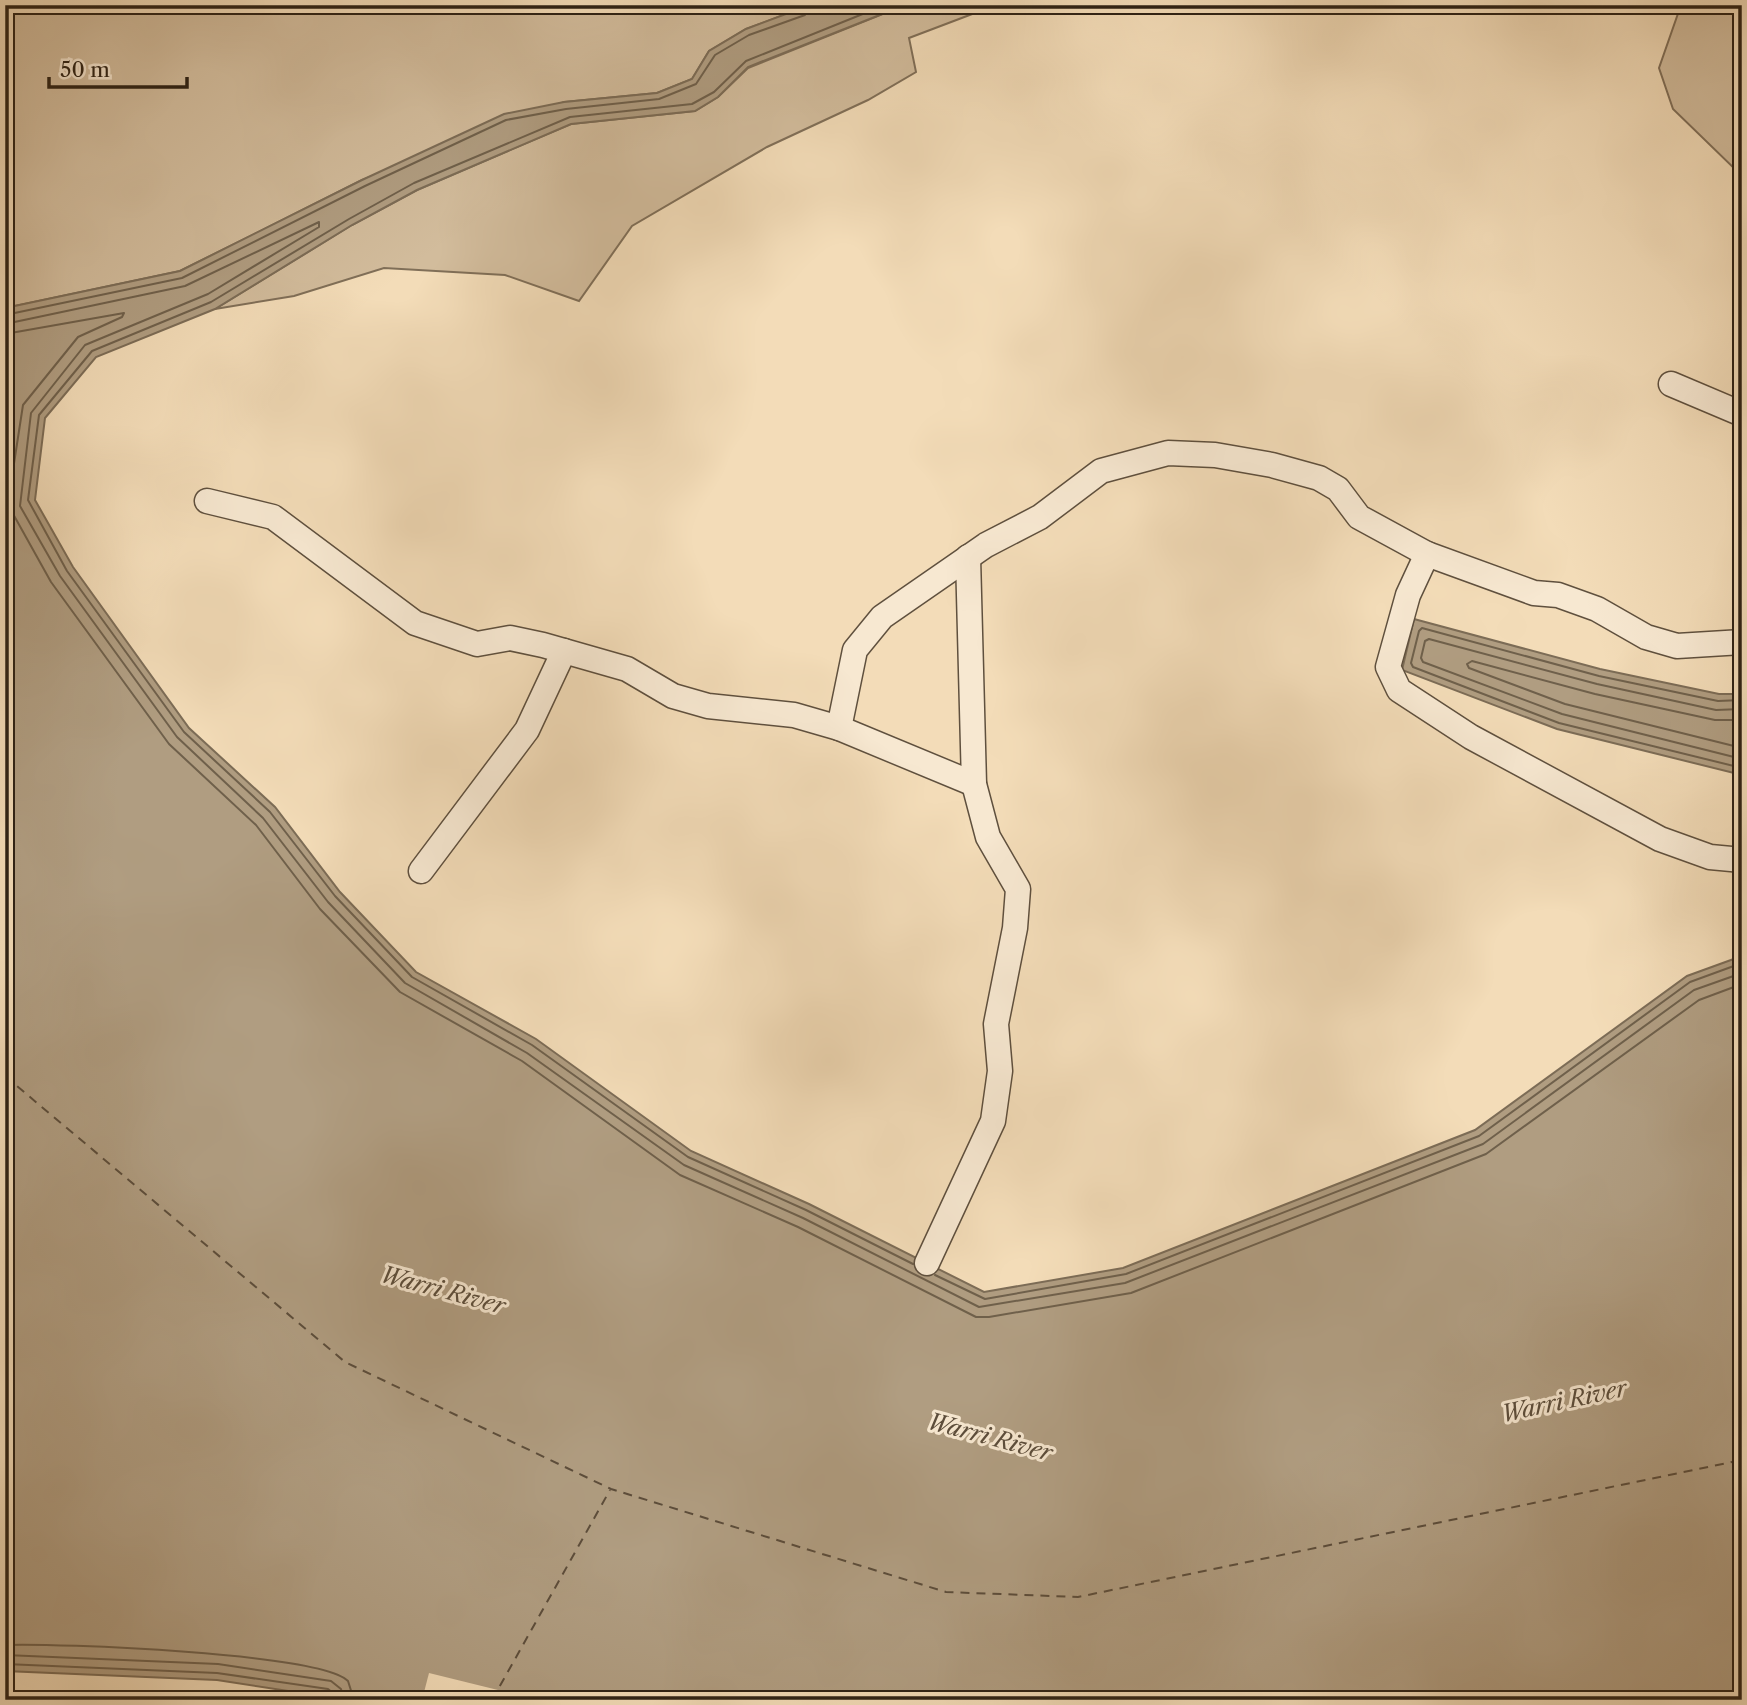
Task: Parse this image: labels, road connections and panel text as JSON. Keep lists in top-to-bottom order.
{
  "water": ["Warri River"],
  "scale_bar": "50 m"
}
